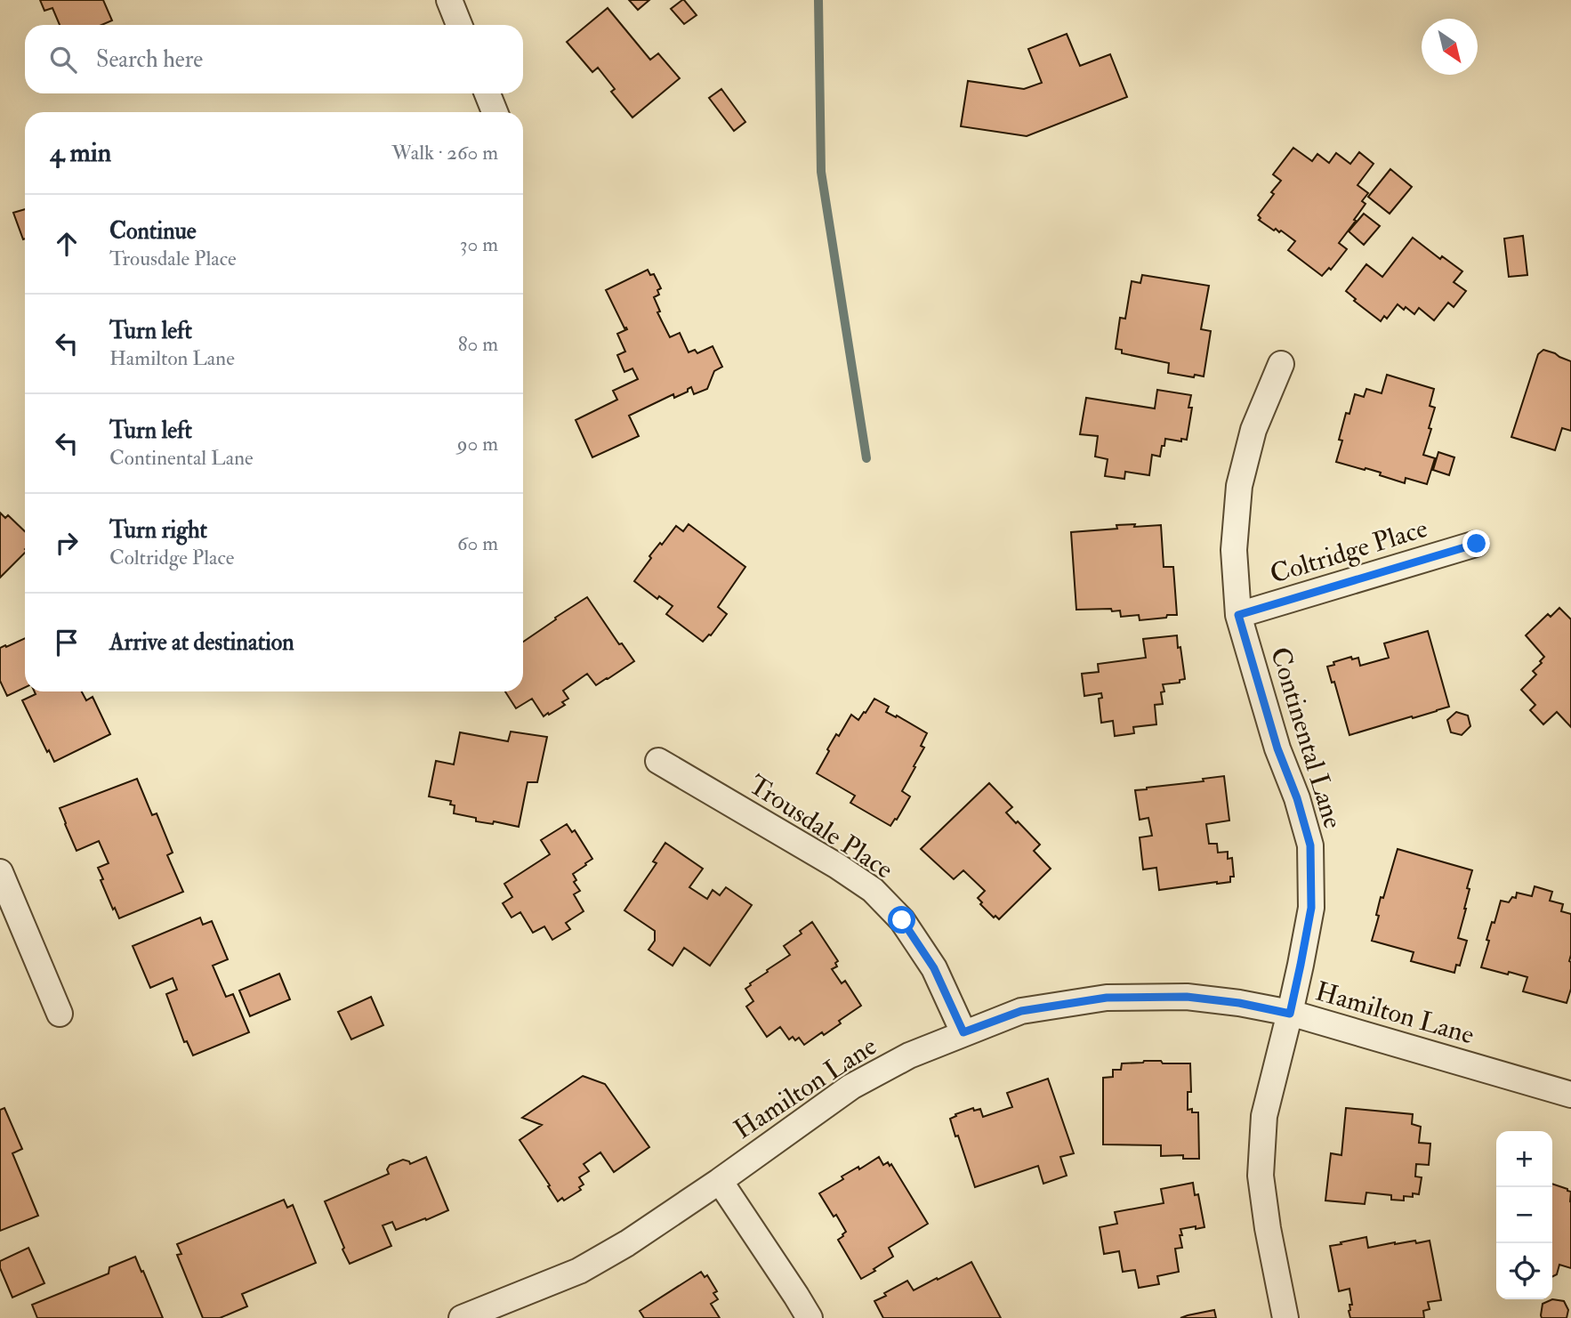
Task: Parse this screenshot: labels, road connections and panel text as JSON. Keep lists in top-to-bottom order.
{
  "streets": {
    "street": [
      "Coltridge Place",
      "Continental Lane",
      "Trousdale Place",
      "Hamilton Lane"
    ]
  },
  "crossings": [
    ["Coltridge Place", "Continental Lane"],
    ["Continental Lane", "Hamilton Lane"],
    ["Trousdale Place", "Hamilton Lane"]
  ],
  "north": "bottom right",
  "page": {
    "search": "Search here",
    "heading": ["4 min", "Walk · 260 m"],
    "list": [
      ["Continue", "Trousdale Place", "30 m"],
      ["Turn left", "Hamilton Lane", "80 m"],
      ["Turn left", "Continental Lane", "90 m"],
      ["Turn right", "Coltridge Place", "60 m"],
      "Arrive at destination"
    ],
    "map_buttons": ["+", "−"]
  }
}
